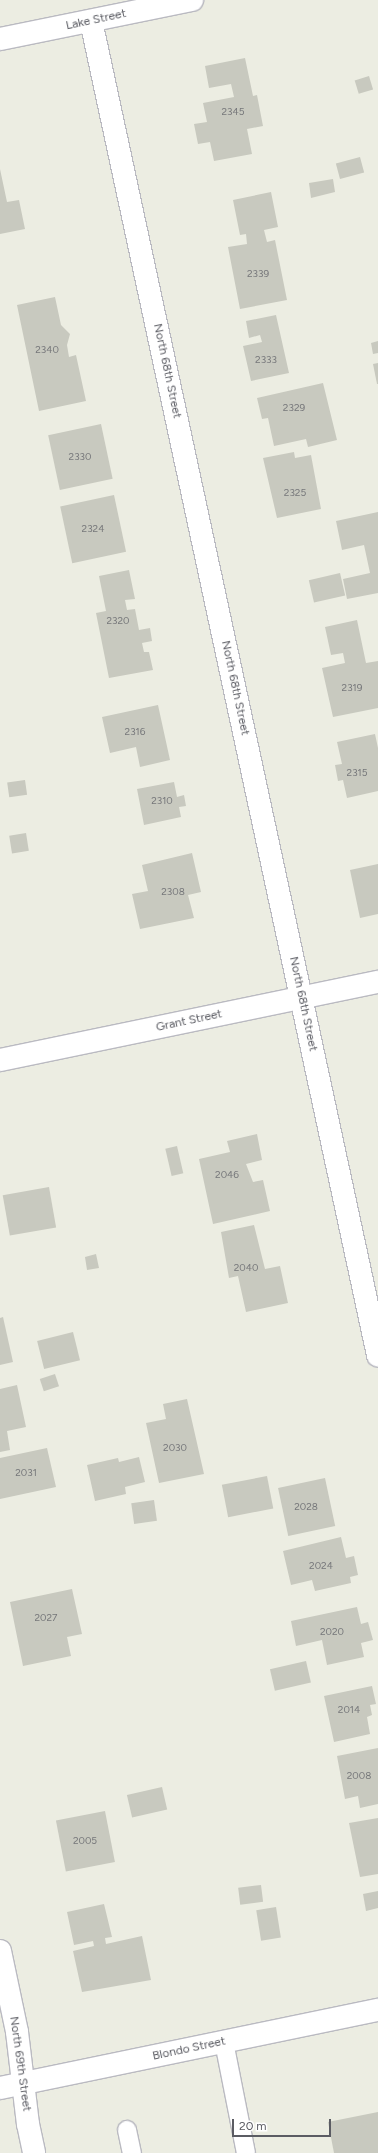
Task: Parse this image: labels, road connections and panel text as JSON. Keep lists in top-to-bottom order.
{
  "streets": {
    "street": [
      "Lake Street",
      "North 68th Street",
      "Grant Street",
      "Blondo Street",
      "North 69th Street"
    ]
  },
  "crossings": [
    ["Lake Street", "North 68th Street"],
    ["North 68th Street", "Grant Street"],
    ["Blondo Street", "North 69th Street"]
  ],
  "house_numbers": [
    "2345",
    "2339",
    "2340",
    "2333",
    "2329",
    "2330",
    "2325",
    "2324",
    "2320",
    "2319",
    "2316",
    "2315",
    "2310",
    "2308",
    "2046",
    "2040",
    "2030",
    "2031",
    "2028",
    "2024",
    "2027",
    "2020",
    "2014",
    "2008",
    "2005"
  ],
  "scale_bar": "20 m"
}
